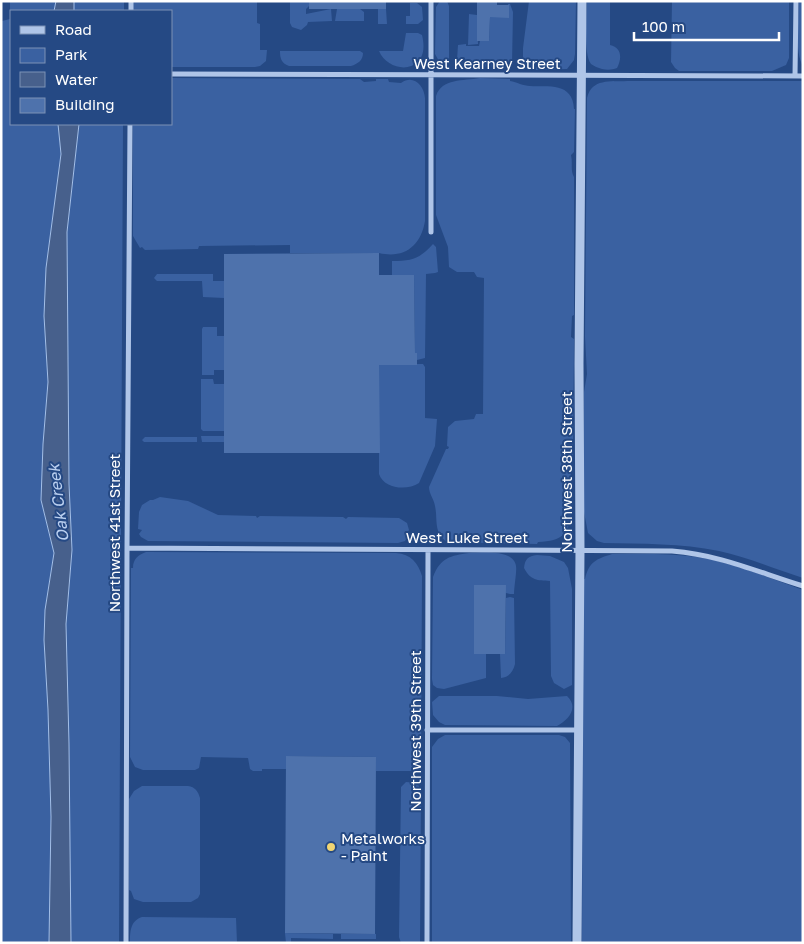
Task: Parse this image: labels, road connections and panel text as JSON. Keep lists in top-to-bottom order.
{
  "streets": {
    "street": [
      "West Kearney Street",
      "Northwest 38th Street",
      "Northwest 41st Street",
      "West Luke Street",
      "Northwest 39th Street"
    ]
  },
  "crossings": [
    ["West Kearney Street", "Northwest 38th Street"],
    ["Northwest 38th Street", "West Luke Street"],
    ["Northwest 41st Street", "West Luke Street"],
    ["West Luke Street", "Northwest 39th Street"]
  ],
  "water": ["Oak Creek"],
  "places": ["Metalworks - Paint"],
  "legend": [
    "Road",
    "Park",
    "Water",
    "Building"
  ],
  "scale_bar": "100 m"
}
